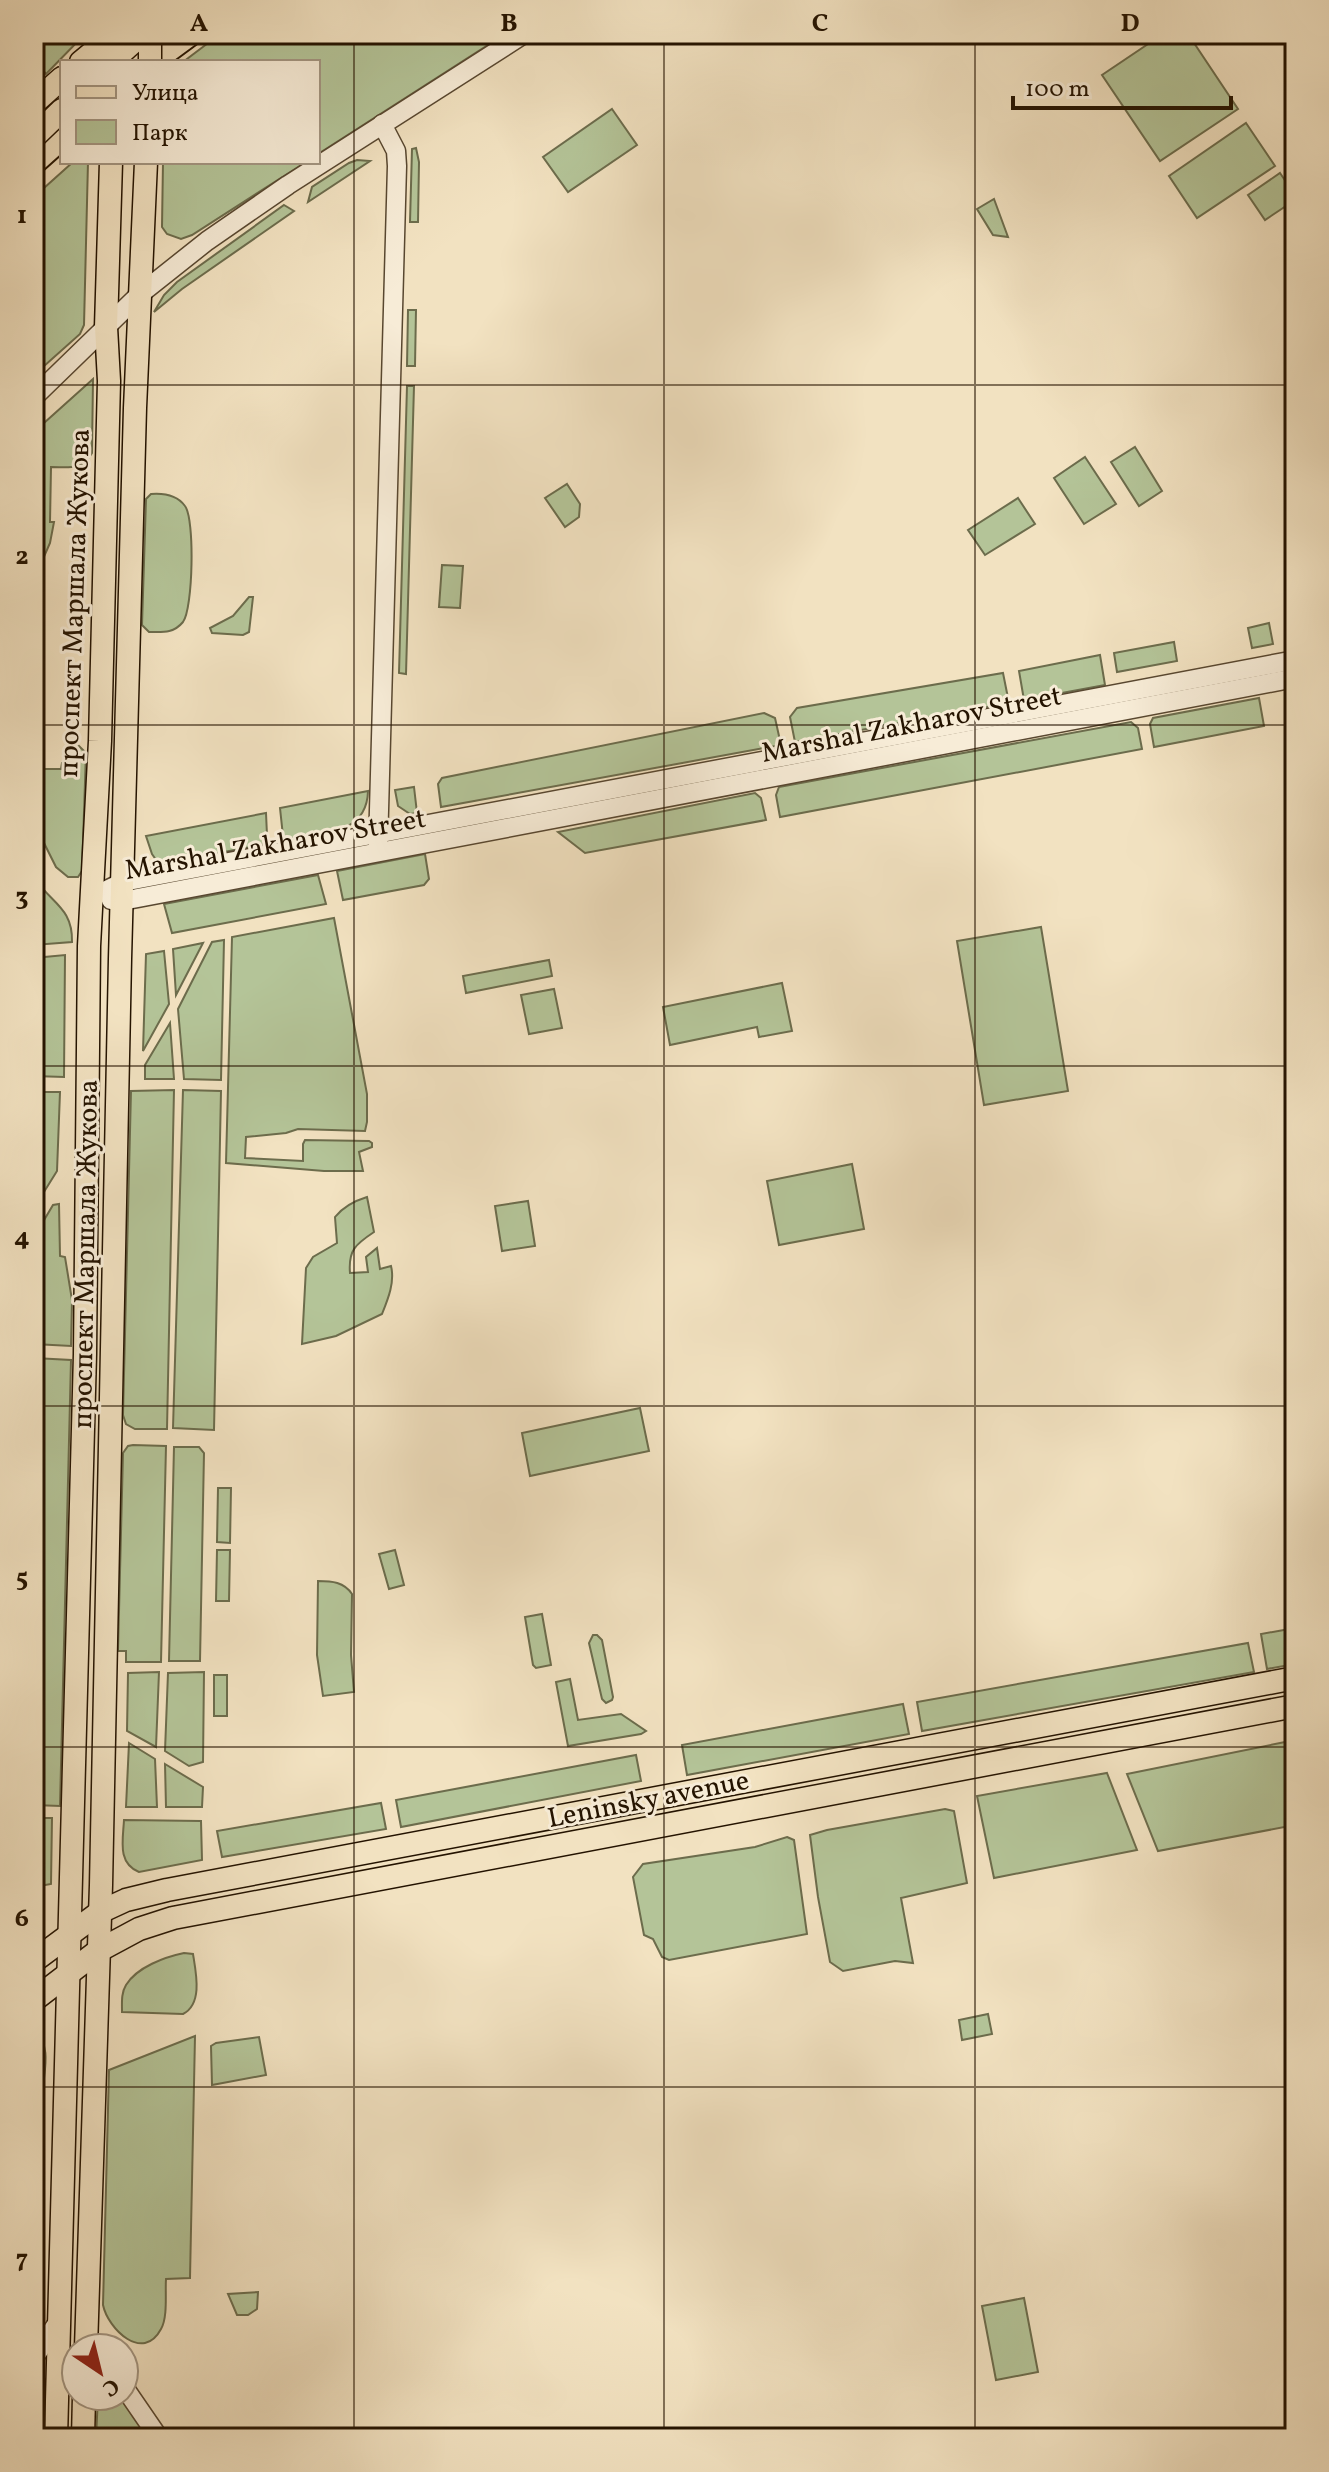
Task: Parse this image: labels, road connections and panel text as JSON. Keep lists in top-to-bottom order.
{
  "streets": {
    "main road": ["проспект Маршала Жукова", "Leninsky avenue"],
    "street": ["Marshal Zakharov Street"]
  },
  "crossings": [
    ["проспект Маршала Жукова", "Marshal Zakharov Street"],
    ["проспект Маршала Жукова", "Leninsky avenue"]
  ],
  "legend": ["Улица", "Парк"],
  "scale_bar": "100 m",
  "north": "bottom right",
  "grid": {
    "columns": [
      "A",
      "B",
      "C",
      "D"
    ],
    "rows": [
      "1",
      "2",
      "3",
      "4",
      "5",
      "6",
      "7"
    ]
  }
}
